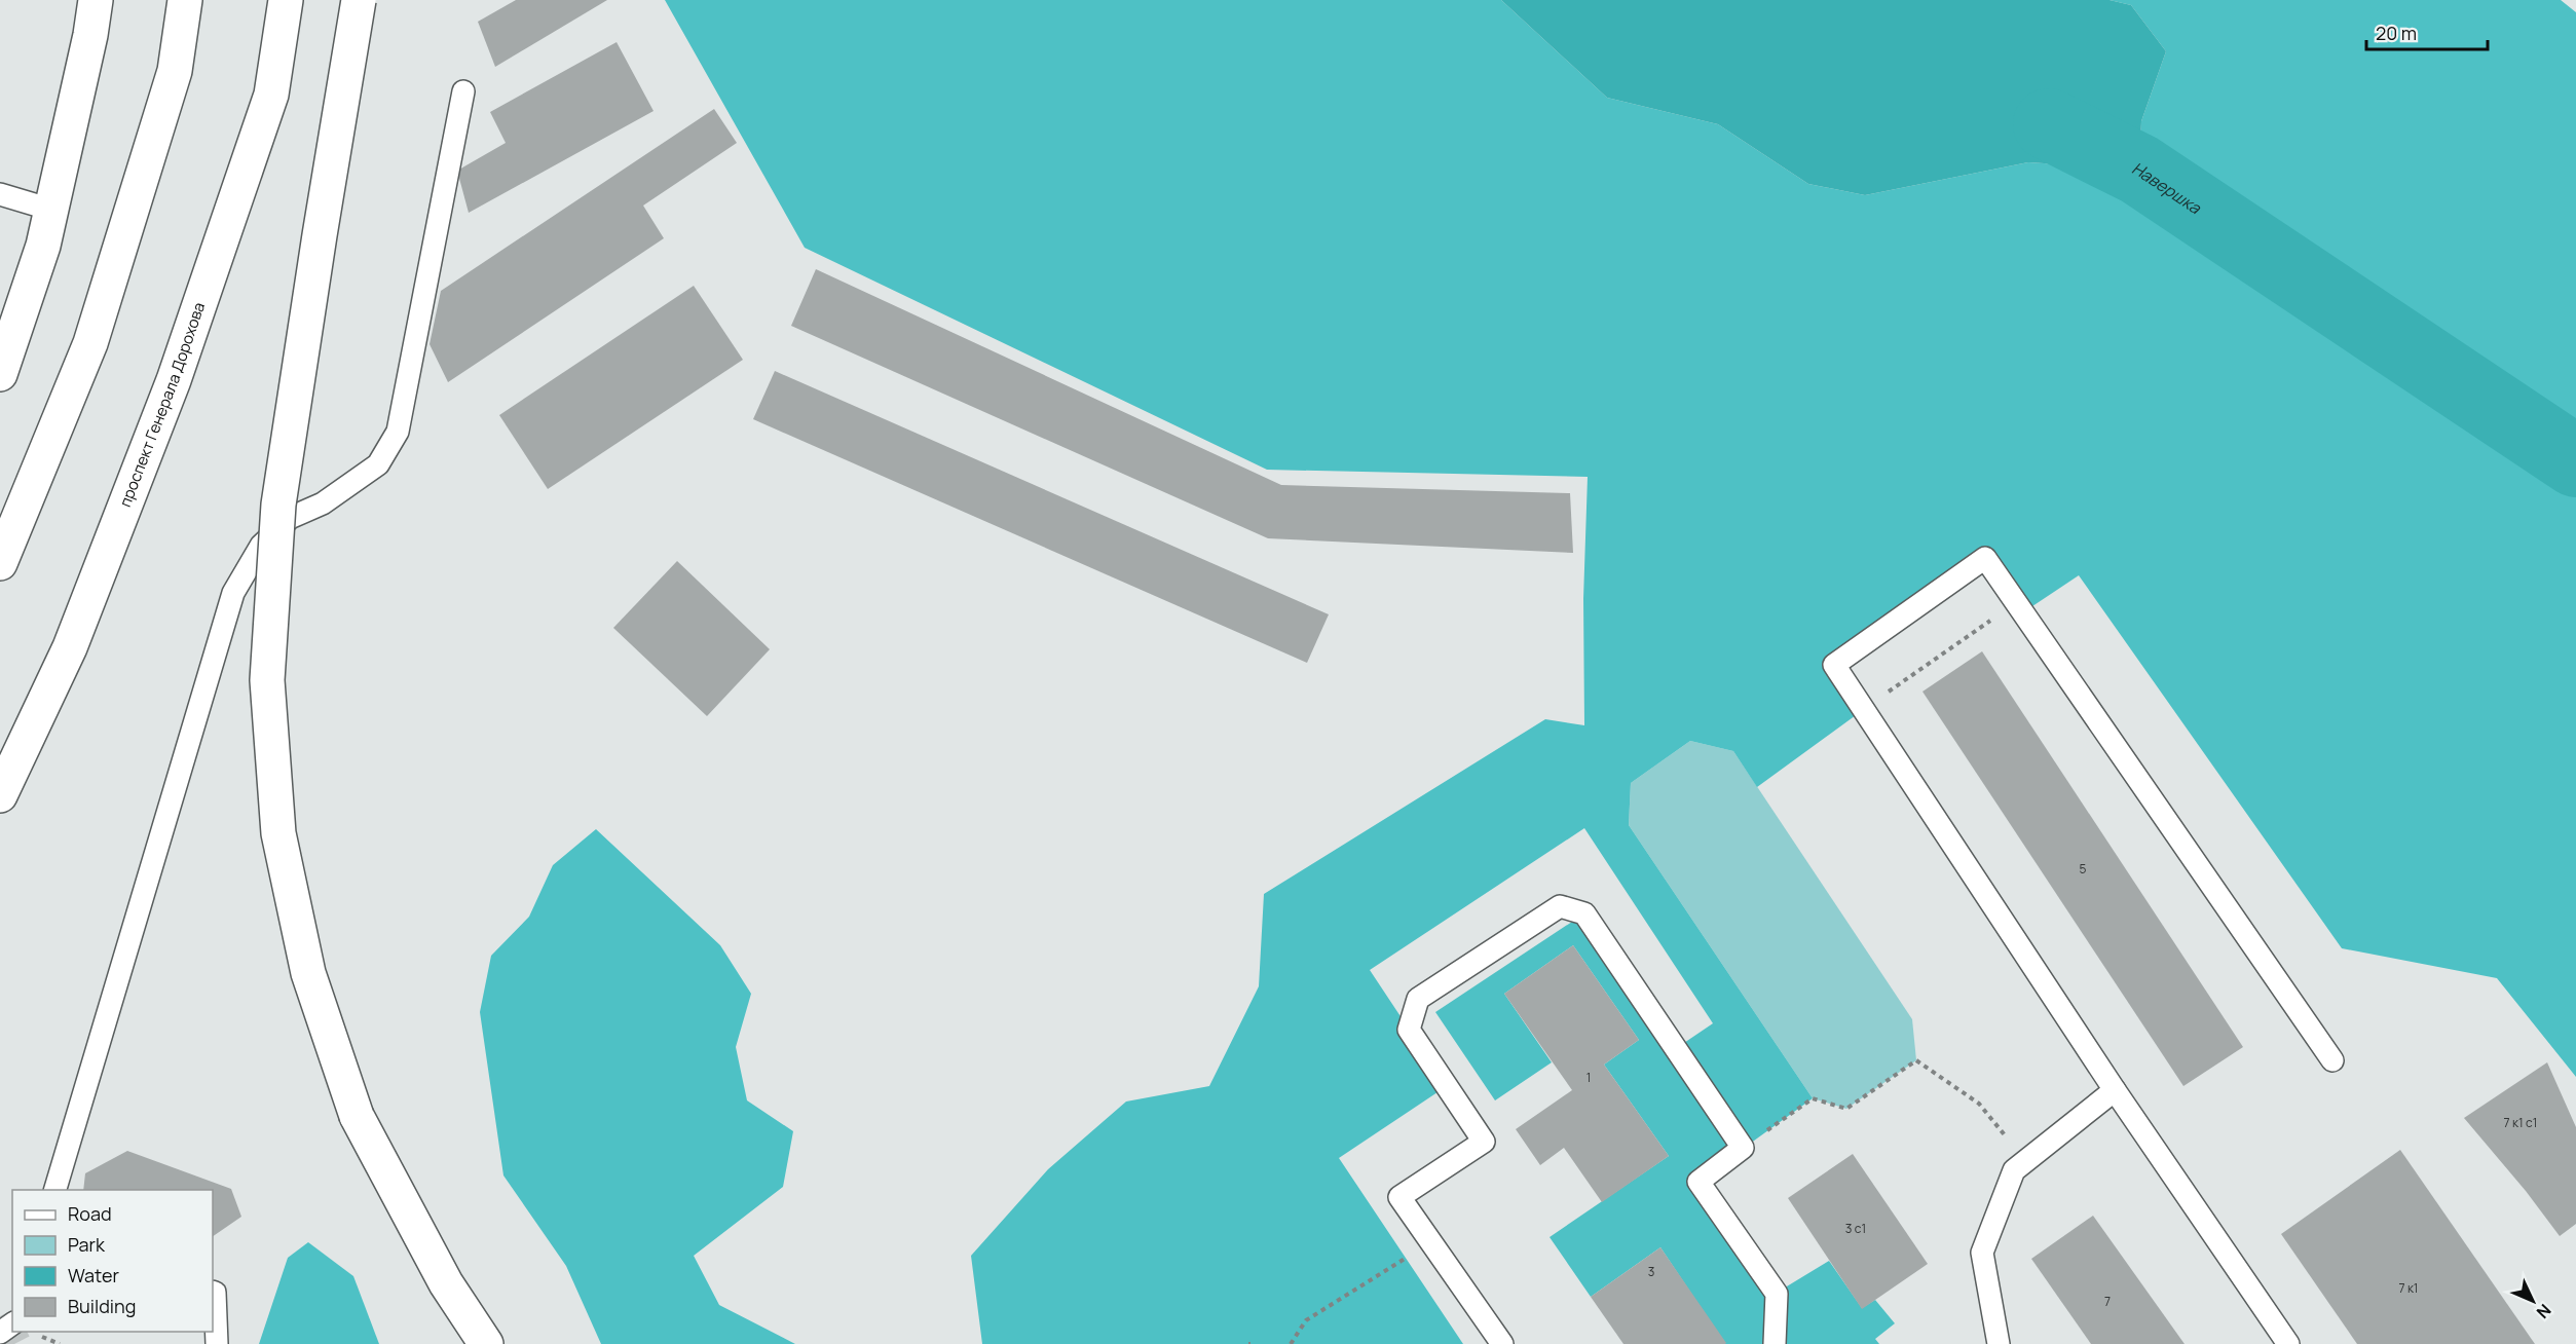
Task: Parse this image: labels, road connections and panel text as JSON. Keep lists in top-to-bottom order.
{
  "streets": {
    "main road": ["проспект Генерала Дорохова"]
  },
  "water": ["Навершка"],
  "house_numbers": [
    "5",
    "1",
    "7 к1 с1",
    "3 с1",
    "3",
    "7 к1",
    "7"
  ],
  "legend": [
    "Road",
    "Park",
    "Water",
    "Building"
  ],
  "scale_bar": "20 m",
  "north": "bottom right"
}
